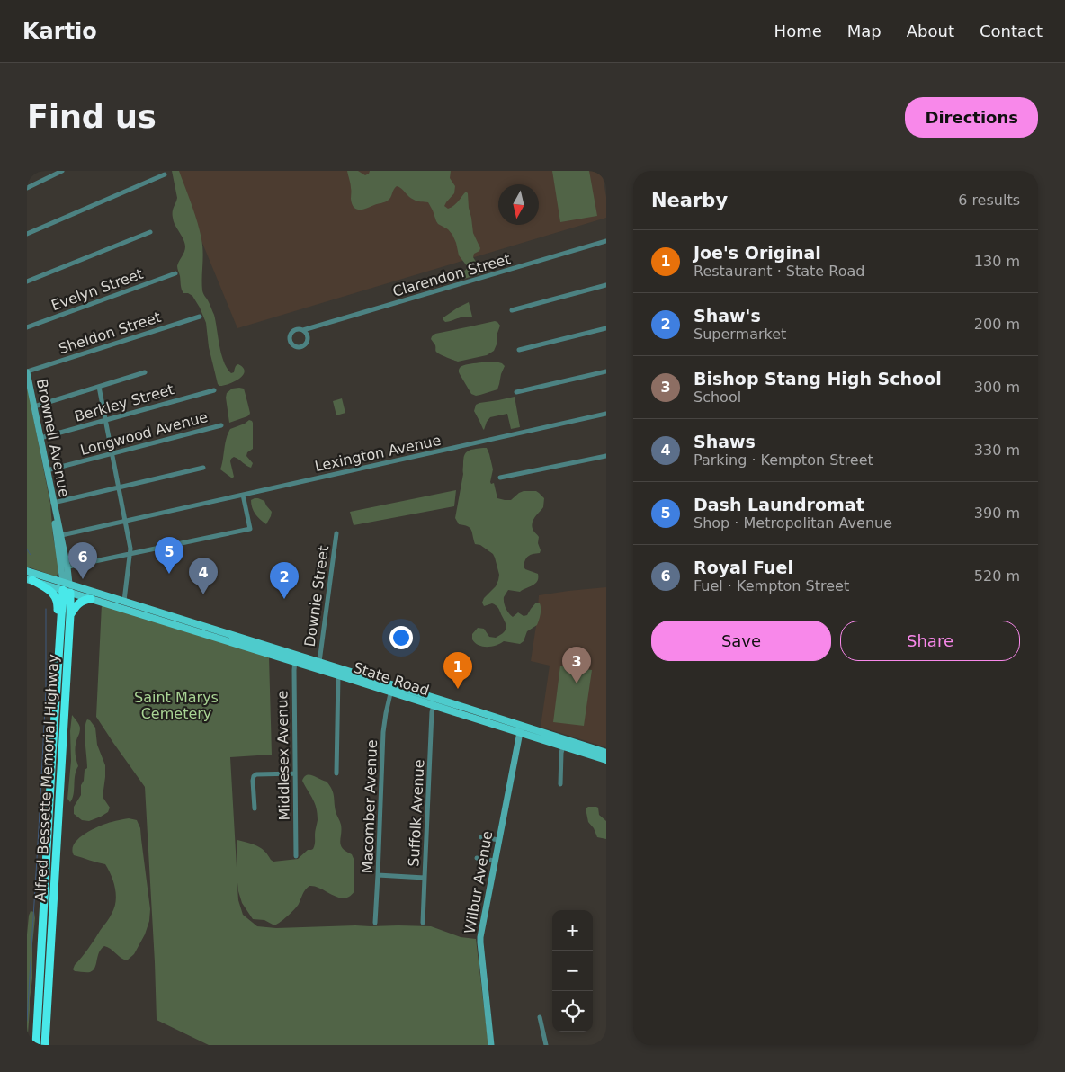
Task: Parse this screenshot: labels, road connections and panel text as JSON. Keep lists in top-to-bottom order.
{
  "streets": {
    "highway": ["Alfred Bessette Memorial Highway"],
    "main road": ["State Road"],
    "street": [
      "Clarendon Street",
      "Evelyn Street",
      "Sheldon Street",
      "Berkley Street",
      "Longwood Avenue",
      "Brownell Avenue",
      "Lexington Avenue",
      "Downie Street",
      "Middlesex Avenue",
      "Macomber Avenue",
      "Suffolk Avenue",
      "Wilbur Avenue"
    ]
  },
  "crossings": [
    ["Sheldon Street", "Brownell Avenue"],
    ["Berkley Street", "Brownell Avenue"],
    ["Longwood Avenue", "Brownell Avenue"],
    ["Brownell Avenue", "Lexington Avenue"],
    ["Brownell Avenue", "Alfred Bessette Memorial Highway"],
    ["Downie Street", "State Road"],
    ["State Road", "Middlesex Avenue"],
    ["State Road", "Macomber Avenue"],
    ["State Road", "Suffolk Avenue"],
    ["State Road", "Wilbur Avenue"]
  ],
  "parks": ["Saint Marys Cemetery"],
  "north": "bottom",
  "page": {
    "header": "Kartio",
    "nav": [
      "Home",
      "Map",
      "About",
      "Contact"
    ],
    "buttons": [
      "Directions",
      ["Save", "Share"]
    ],
    "title": "Find us",
    "heading": ["Nearby", "6 results"],
    "list": [
      {
        "mark": "1",
        "name": "Joe's Original",
        "note": "Restaurant · State Road",
        "value": "130 m"
      },
      {
        "mark": "2",
        "name": "Shaw's",
        "note": "Supermarket",
        "value": "200 m"
      },
      {
        "mark": "3",
        "name": "Bishop Stang High School",
        "note": "School",
        "value": "300 m"
      },
      {
        "mark": "4",
        "name": "Shaws",
        "note": "Parking · Kempton Street",
        "value": "330 m"
      },
      {
        "mark": "5",
        "name": "Dash Laundromat",
        "note": "Shop · Metropolitan Avenue",
        "value": "390 m"
      },
      {
        "mark": "6",
        "name": "Royal Fuel",
        "note": "Fuel · Kempton Street",
        "value": "520 m"
      }
    ],
    "pins": [
      "5",
      "6",
      "4",
      "2",
      "3",
      "1"
    ],
    "map_buttons": ["+", "−"]
  }
}
